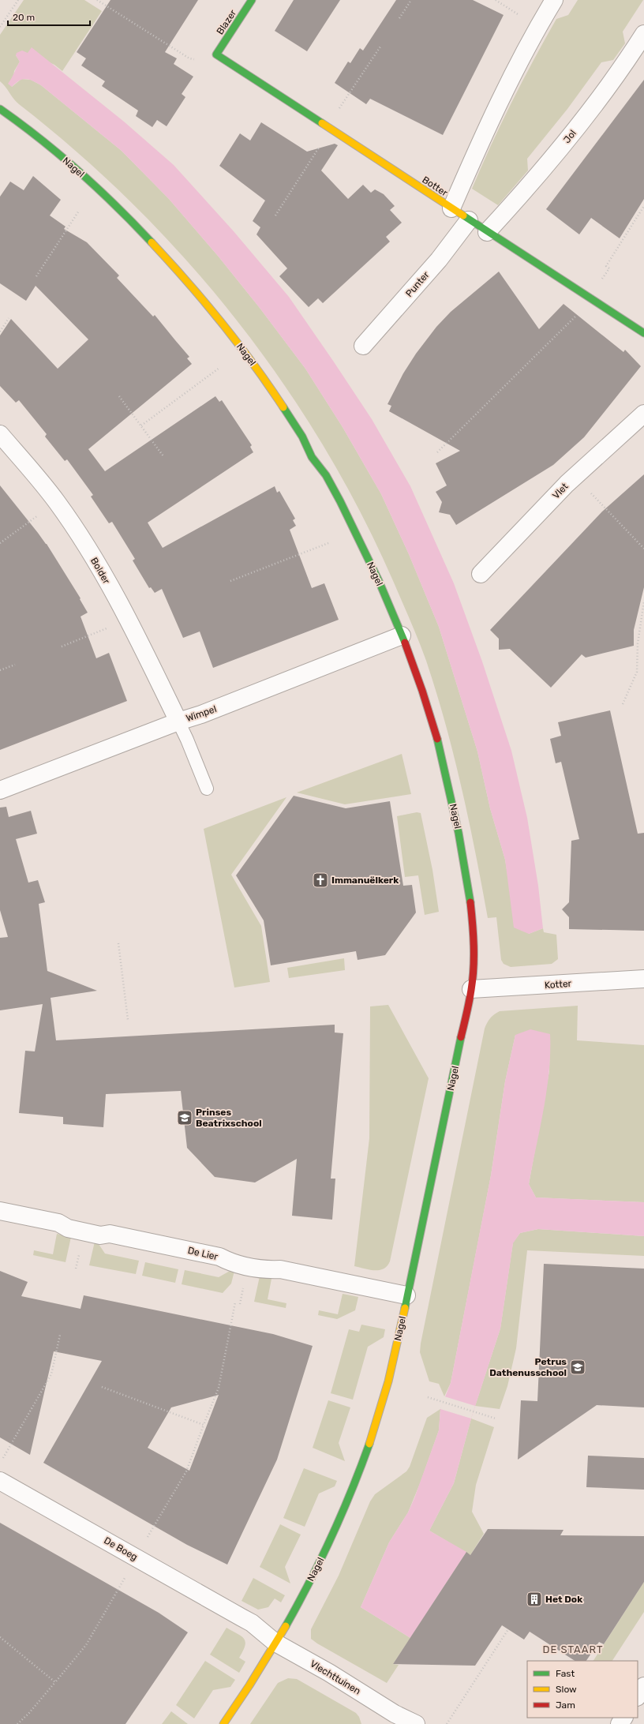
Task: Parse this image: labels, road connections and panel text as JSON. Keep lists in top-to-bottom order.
{
  "streets": {
    "street": [
      "Blazer",
      "Jol",
      "Nagel",
      "Botter",
      "Punter",
      "Vlet",
      "Bolder",
      "Wimpel",
      "Kotter",
      "De Lier",
      "De Boeg",
      "Vlechttuinen"
    ]
  },
  "crossings": [
    ["Blazer", "Botter"],
    ["Jol", "Botter"],
    ["Nagel", "Wimpel"],
    ["Nagel", "Kotter"],
    ["Nagel", "De Lier"],
    ["Nagel", "De Boeg"],
    ["Nagel", "Vlechttuinen"],
    ["Botter", "Punter"],
    ["Bolder", "Wimpel"],
    ["De Boeg", "Vlechttuinen"]
  ],
  "districts": ["DE STAART"],
  "places": {
    "church": ["Immanuëlkerk"],
    "school or university": ["Prinses Beatrixschool", "Petrus Dathenusschool"],
    "building": ["Het Dok"]
  },
  "legend": ["Fast", "Slow", "Jam"],
  "scale_bar": "20 m"
}
